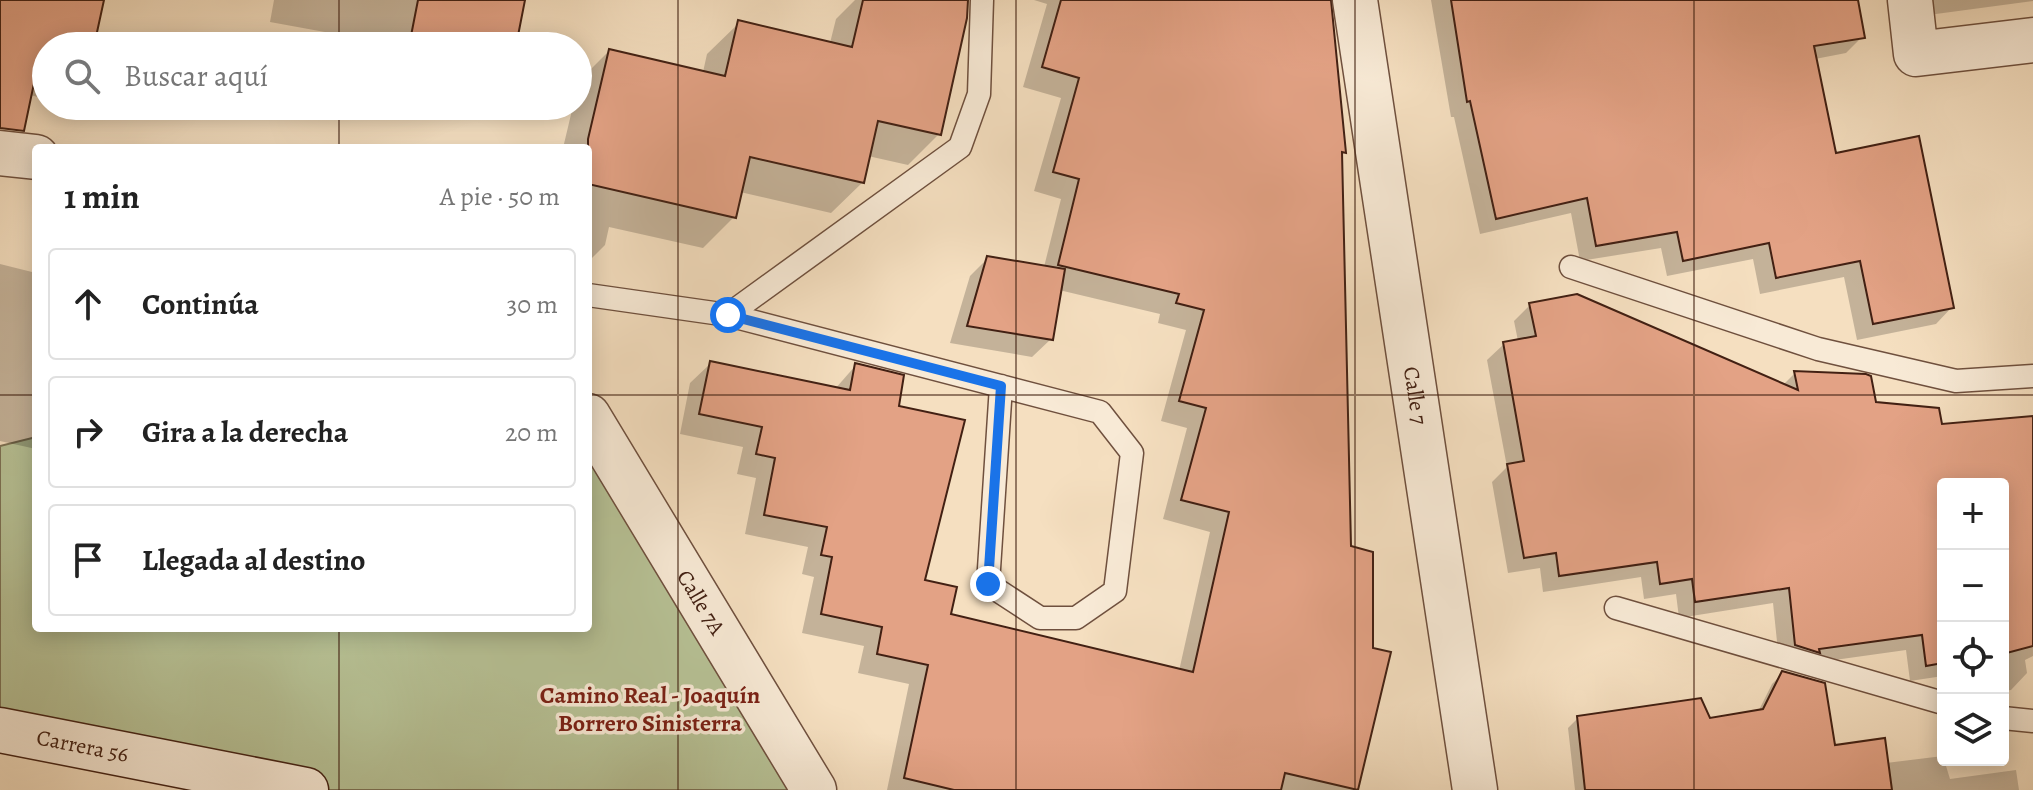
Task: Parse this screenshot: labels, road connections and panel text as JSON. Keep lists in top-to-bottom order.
{
  "streets": {
    "street": ["Calle 7", "Calle 7A", "Carrera 56"]
  },
  "districts": ["Camino Real - Joaquín Borrero Sinisterra"],
  "page": {
    "search": "Buscar aquí",
    "heading": ["1 min", "A pie · 50 m"],
    "list": [
      ["Continúa", "30 m"],
      ["Gira a la derecha", "20 m"],
      "Llegada al destino"
    ],
    "map_buttons": ["+", "−"]
  }
}
